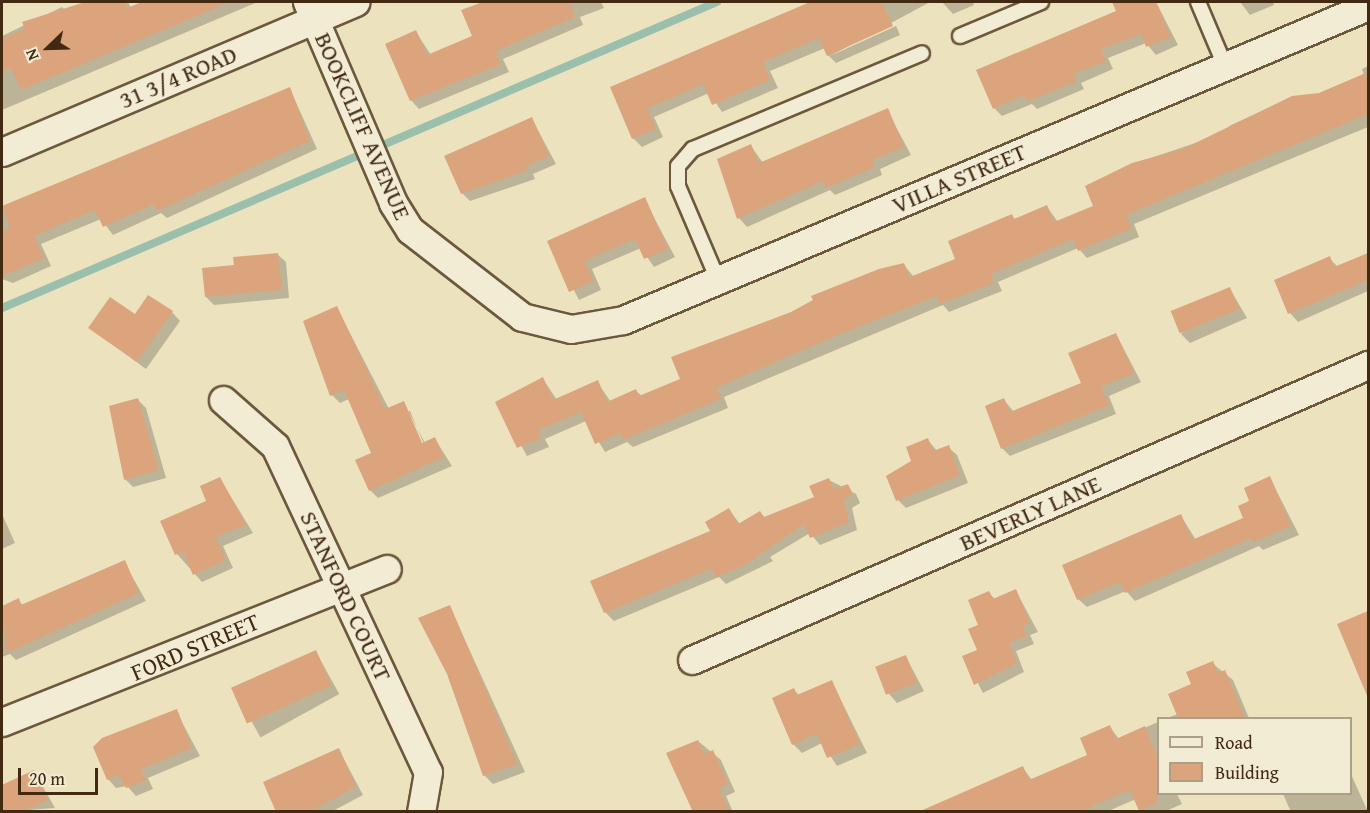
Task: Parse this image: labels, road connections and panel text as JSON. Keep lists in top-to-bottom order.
{
  "streets": {
    "street": [
      "31 3/4 ROAD",
      "BOOKCLIFF AVENUE",
      "VILLA STREET",
      "BEVERLY LANE",
      "STANFORD COURT",
      "FORD STREET"
    ]
  },
  "crossings": [
    ["31 3/4 ROAD", "BOOKCLIFF AVENUE"],
    ["BOOKCLIFF AVENUE", "VILLA STREET"],
    ["STANFORD COURT", "FORD STREET"]
  ],
  "legend": ["Road", "Building"],
  "scale_bar": "20 m",
  "north": "bottom left"
}
